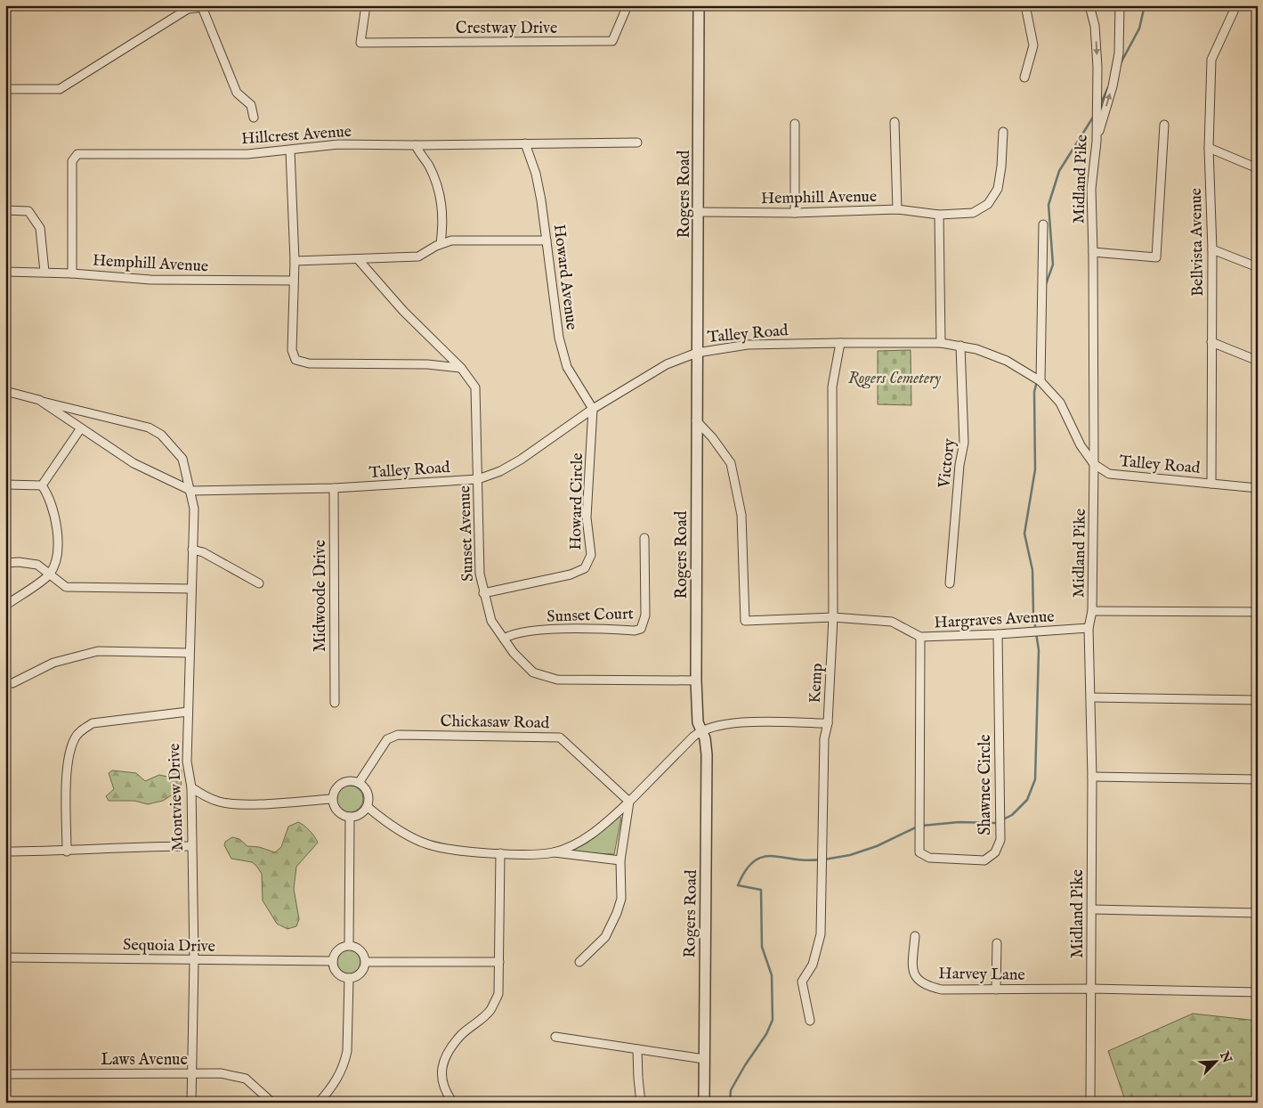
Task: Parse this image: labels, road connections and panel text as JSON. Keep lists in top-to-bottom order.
{
  "streets": {
    "street": [
      "Crestway Drive",
      "Hillcrest Avenue",
      "Midland Pike",
      "Rogers Road",
      "Hemphill Avenue",
      "Bellvista Avenue",
      "Howard Avenue",
      "Talley Road",
      "Victory",
      "Howard Circle",
      "Sunset Avenue",
      "Midwoode Drive",
      "Sunset Court",
      "Hargraves Avenue",
      "Kemp",
      "Chickasaw Road",
      "Shawnee Circle",
      "Montview Drive",
      "Sequoia Drive",
      "Harvey Lane",
      "Laws Avenue"
    ]
  },
  "crossings": [
    ["Hillcrest Avenue", "Hemphill Avenue"],
    ["Hillcrest Avenue", "Howard Avenue"],
    ["Midland Pike", "Talley Road"],
    ["Midland Pike", "Hargraves Avenue"],
    ["Midland Pike", "Harvey Lane"],
    ["Rogers Road", "Hemphill Avenue"],
    ["Rogers Road", "Talley Road"],
    ["Rogers Road", "Sunset Avenue"],
    ["Rogers Road", "Hargraves Avenue"],
    ["Bellvista Avenue", "Talley Road"],
    ["Howard Avenue", "Talley Road"],
    ["Howard Avenue", "Howard Circle"],
    ["Talley Road", "Victory"],
    ["Talley Road", "Howard Circle"],
    ["Talley Road", "Sunset Avenue"],
    ["Talley Road", "Midwoode Drive"],
    ["Talley Road", "Kemp"],
    ["Talley Road", "Montview Drive"],
    ["Howard Circle", "Sunset Avenue"],
    ["Sunset Avenue", "Sunset Court"],
    ["Hargraves Avenue", "Kemp"],
    ["Hargraves Avenue", "Shawnee Circle"],
    ["Montview Drive", "Sequoia Drive"],
    ["Montview Drive", "Laws Avenue"]
  ],
  "parks": ["Rogers Cemetery"],
  "north": "top right"
}
